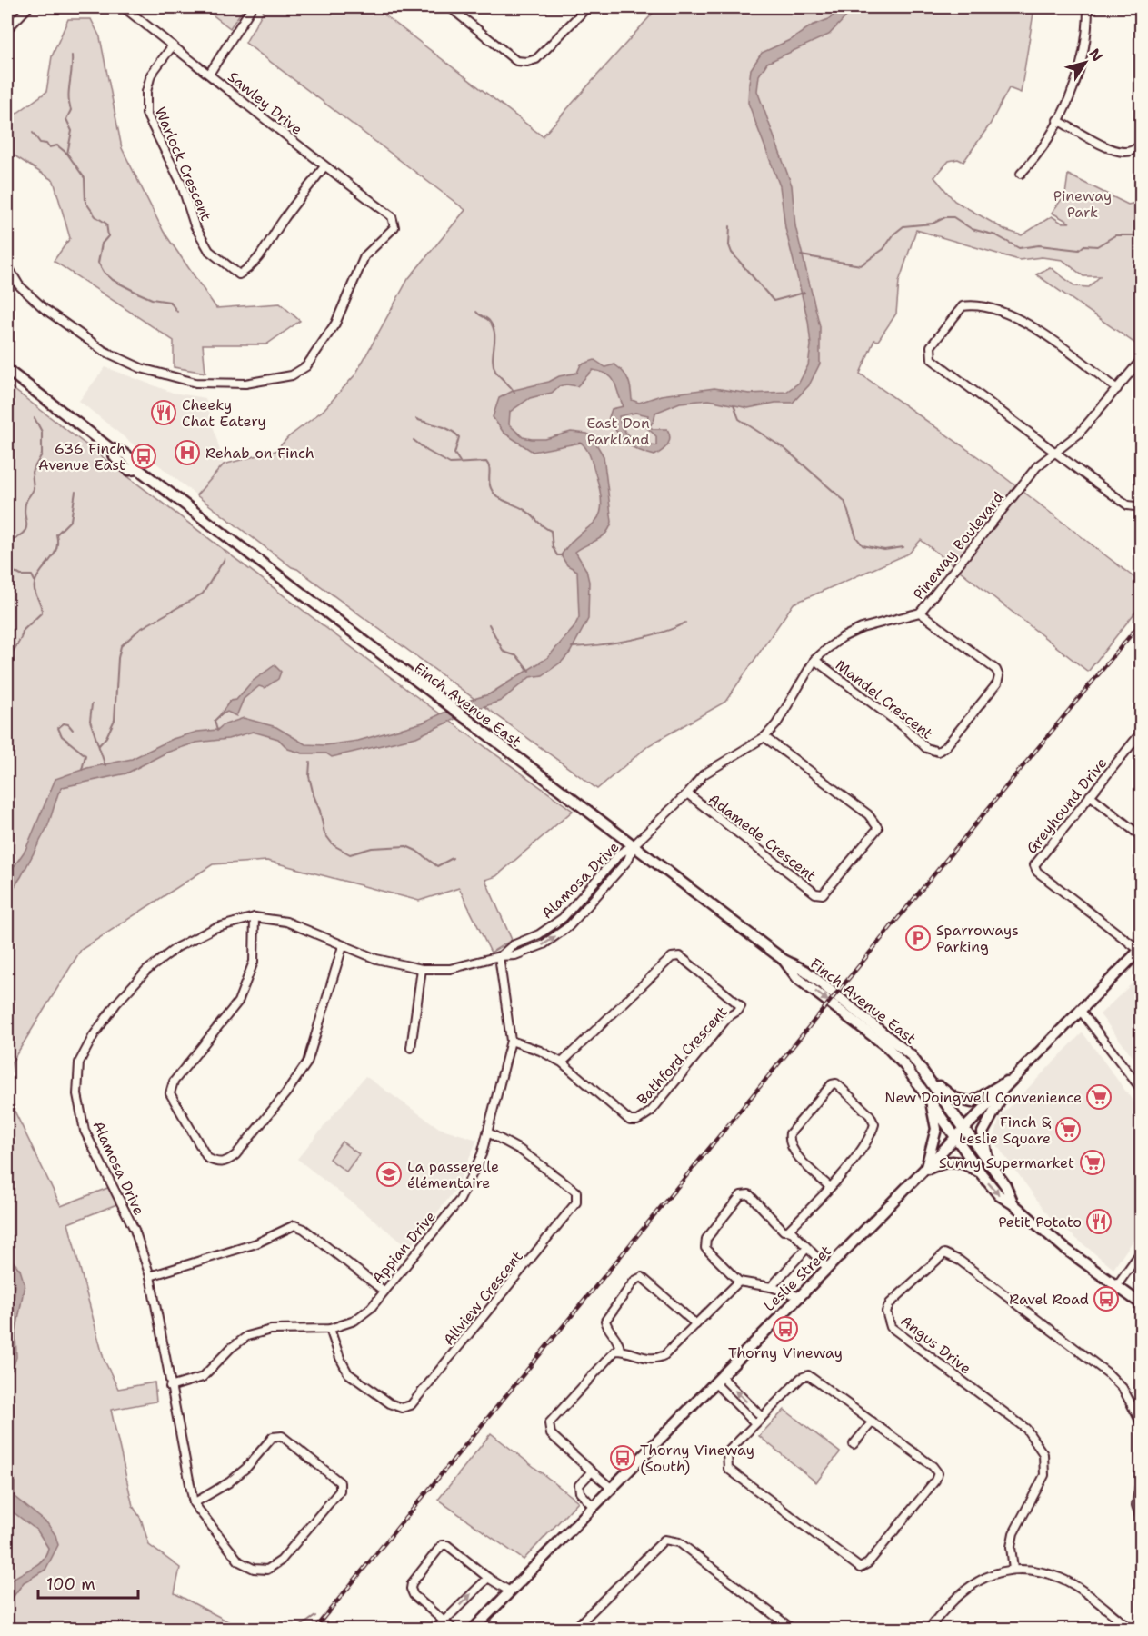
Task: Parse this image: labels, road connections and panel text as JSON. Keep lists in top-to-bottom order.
{
  "streets": {
    "main road": ["Finch Avenue East", "Leslie Street"],
    "street": [
      "Sawley Drive",
      "Warlock Crescent",
      "Pineway Boulevard",
      "Mandel Crescent",
      "Greyhound Drive",
      "Adamede Crescent",
      "Alamosa Drive",
      "Bathford Crescent",
      "Appian Drive",
      "Allview Crescent",
      "Angus Drive"
    ]
  },
  "crossings": [
    ["Sawley Drive", "Warlock Crescent"],
    ["Pineway Boulevard", "Mandel Crescent"],
    ["Pineway Boulevard", "Finch Avenue East"],
    ["Pineway Boulevard", "Adamede Crescent"],
    ["Pineway Boulevard", "Alamosa Drive"],
    ["Finch Avenue East", "Alamosa Drive"],
    ["Finch Avenue East", "Leslie Street"],
    ["Greyhound Drive", "Leslie Street"],
    ["Alamosa Drive", "Appian Drive"],
    ["Appian Drive", "Allview Crescent"]
  ],
  "parks": ["Pineway Park", "East Don Parkland"],
  "places": {
    "restaurant": ["Cheeky Chat Eatery", "Petit Potato"],
    "hospital": ["Rehab on Finch"],
    "bus stop": [
      "636 Finch Avenue East",
      "Ravel Road",
      "Thorny Vineway",
      "Thorny Vineway (South)"
    ],
    "parking": ["Sparroways Parking"],
    "supermarket": ["New Doingwell Convenience", "Finch & Leslie Square", "Sunny Supermarket"],
    "school or university": ["La passerelle élémentaire"]
  },
  "scale_bar": "100 m",
  "north": "top right"
}
